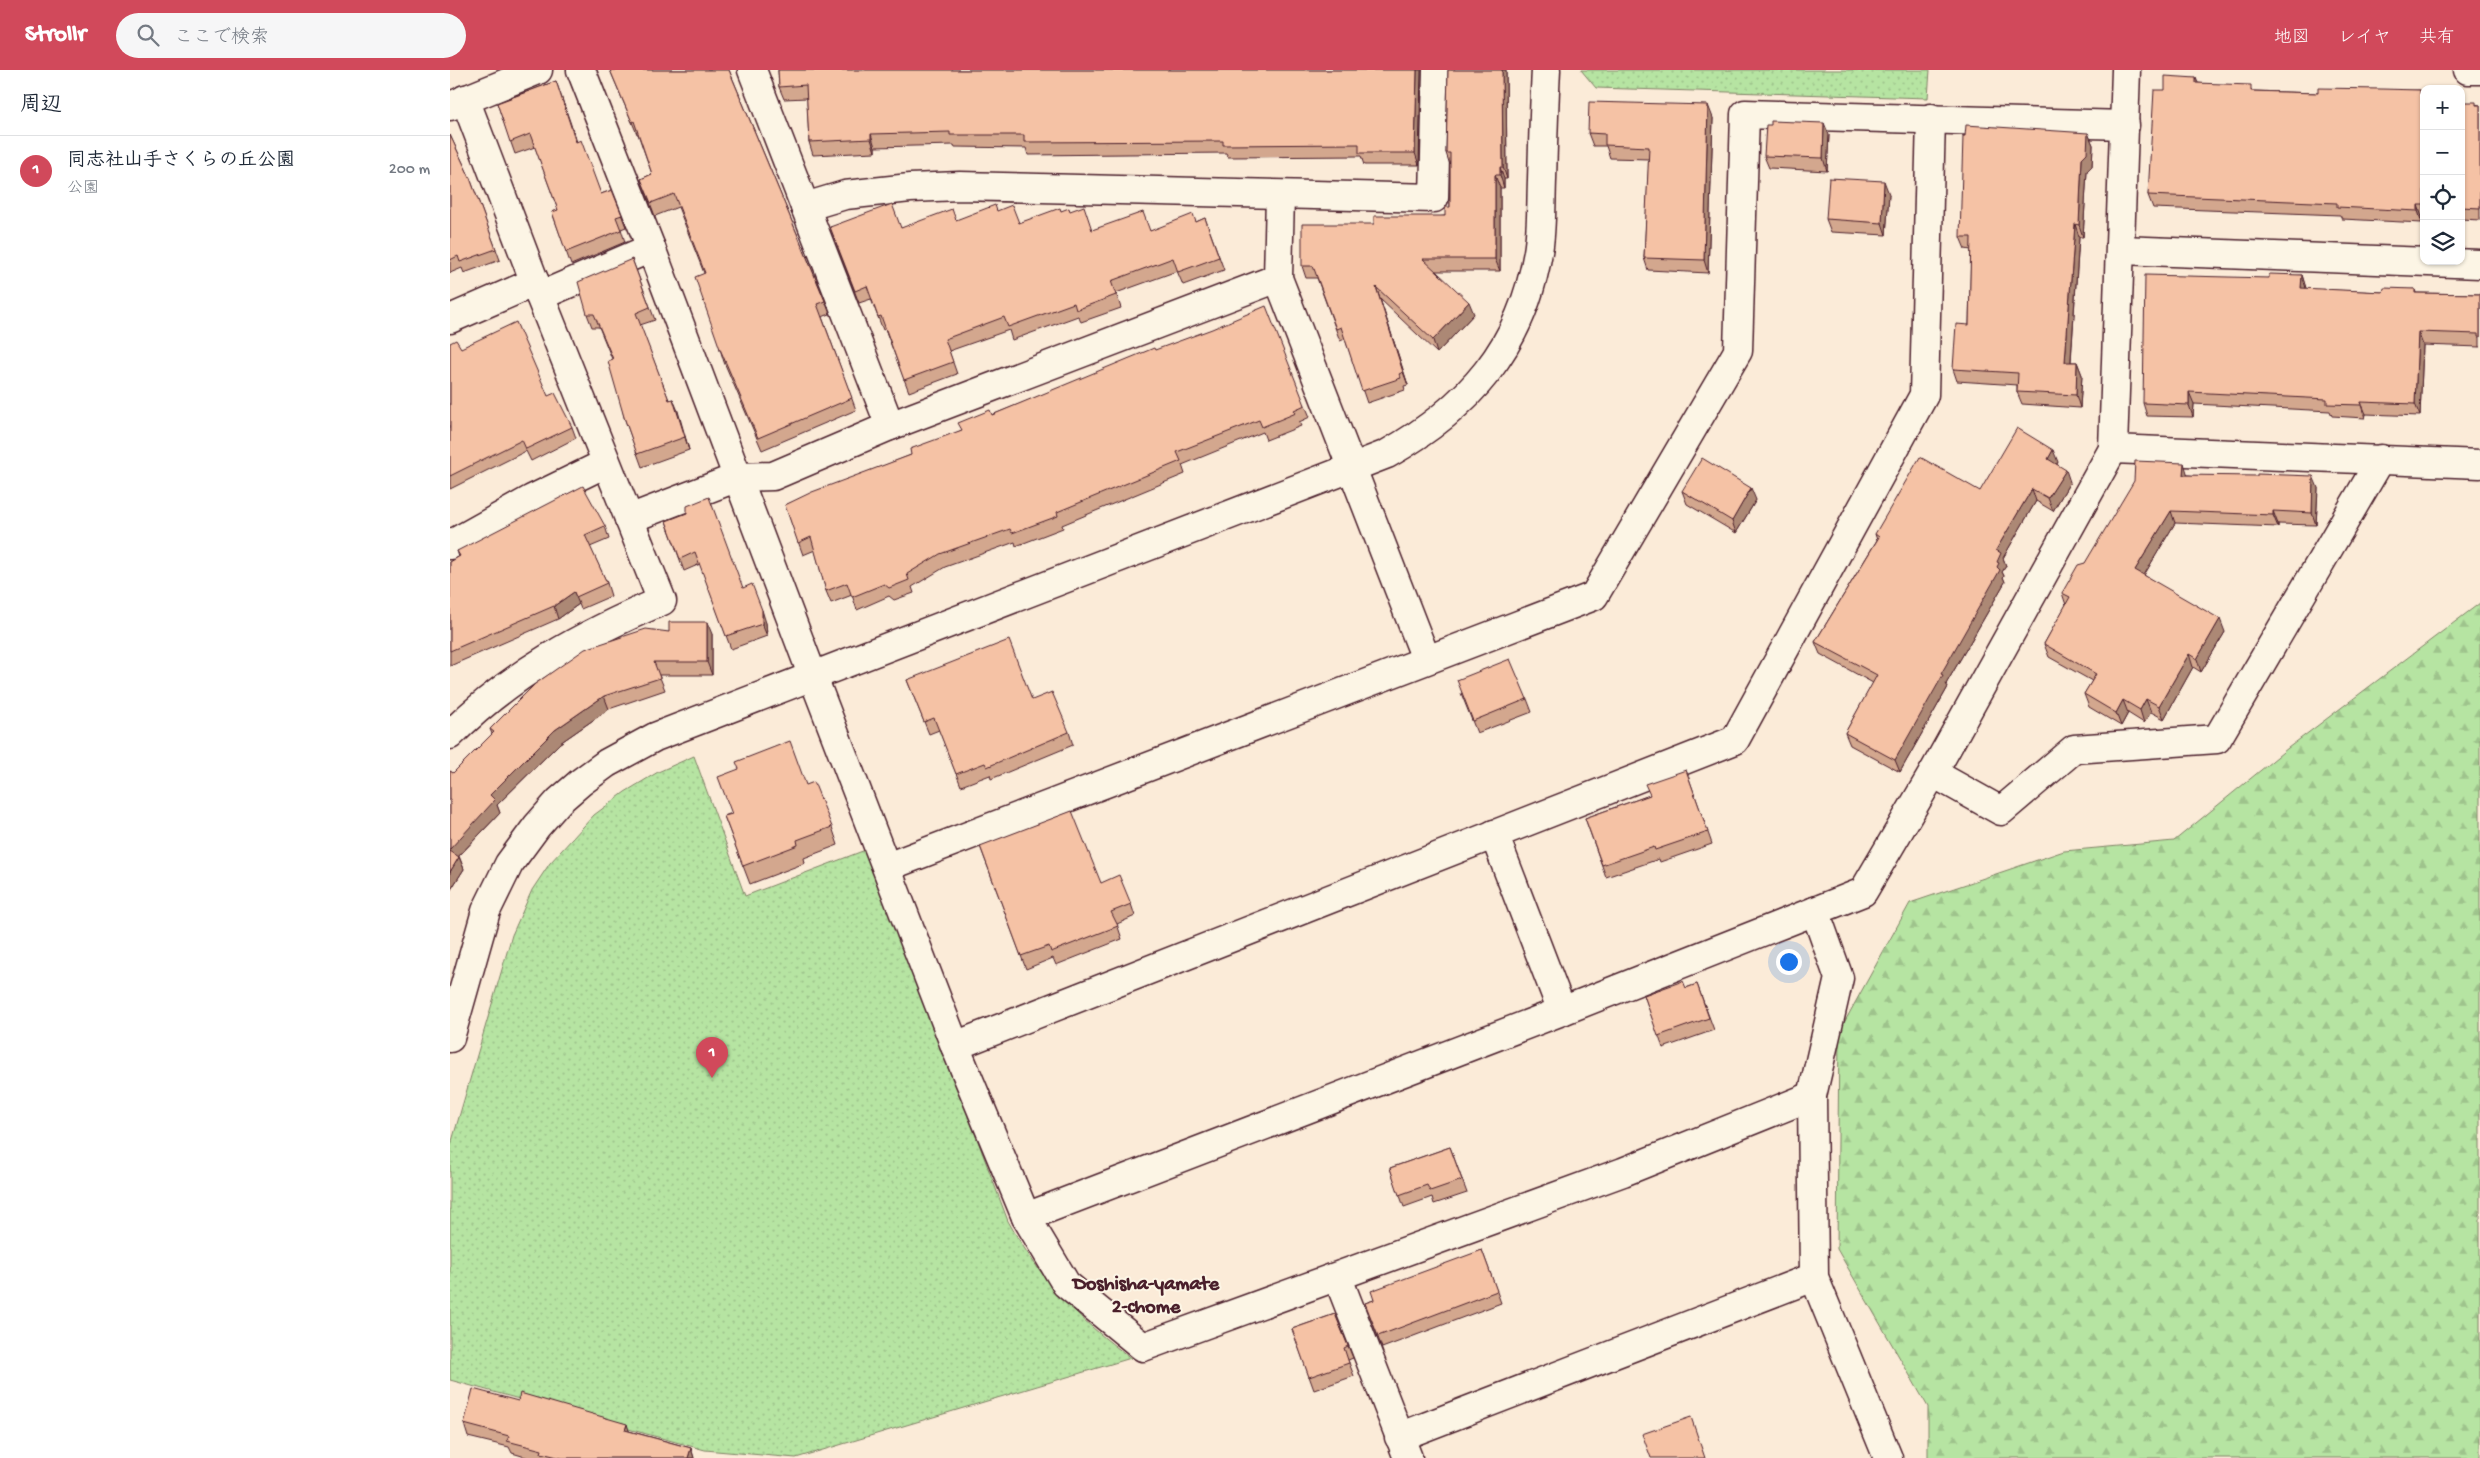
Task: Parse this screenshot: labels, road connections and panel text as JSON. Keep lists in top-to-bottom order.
{
  "districts": ["Doshisha-yamate 2-chome"],
  "page": {
    "header": "Strollr",
    "search": "ここで検索",
    "nav": ["地図", "レイヤ", "共有"],
    "heading": "周辺",
    "map_buttons": ["+", "−"],
    "list": [
      {
        "mark": "1",
        "name": "同志社山手さくらの丘公園",
        "note": "公園",
        "value": "200 m"
      }
    ],
    "pins": "1"
  }
}
